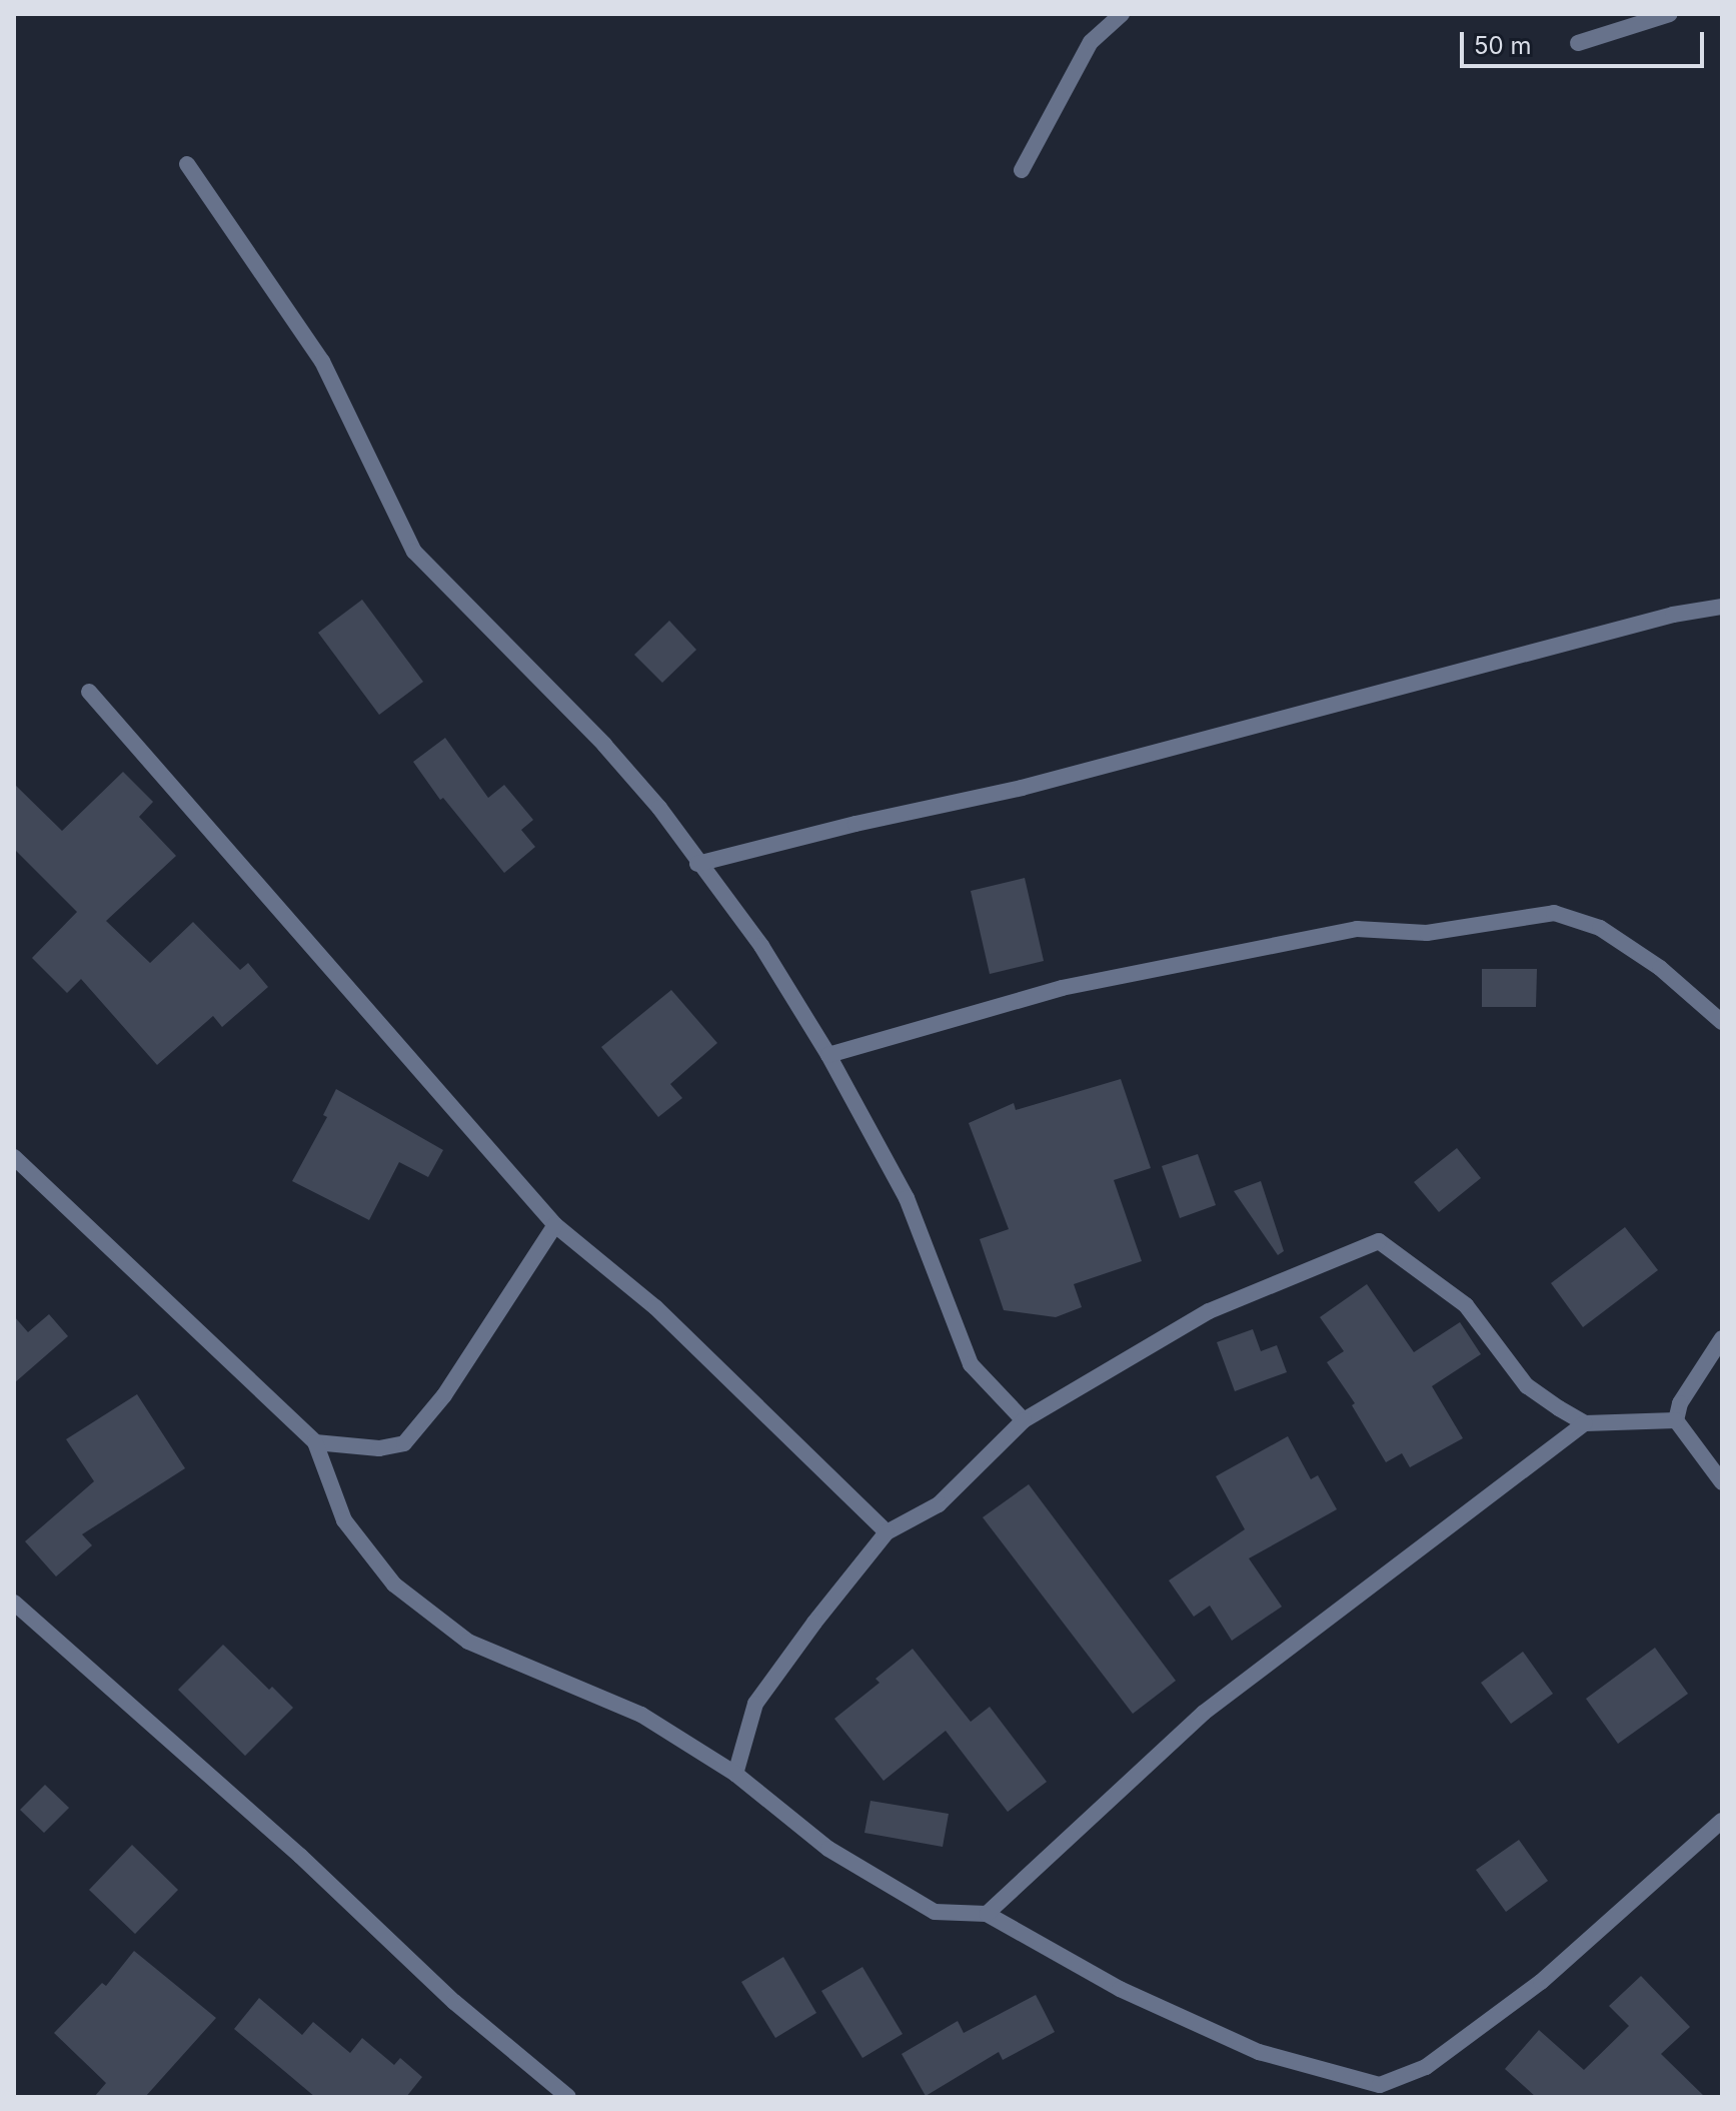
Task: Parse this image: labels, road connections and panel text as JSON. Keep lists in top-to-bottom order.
{
  "scale_bar": "50 m"
}
